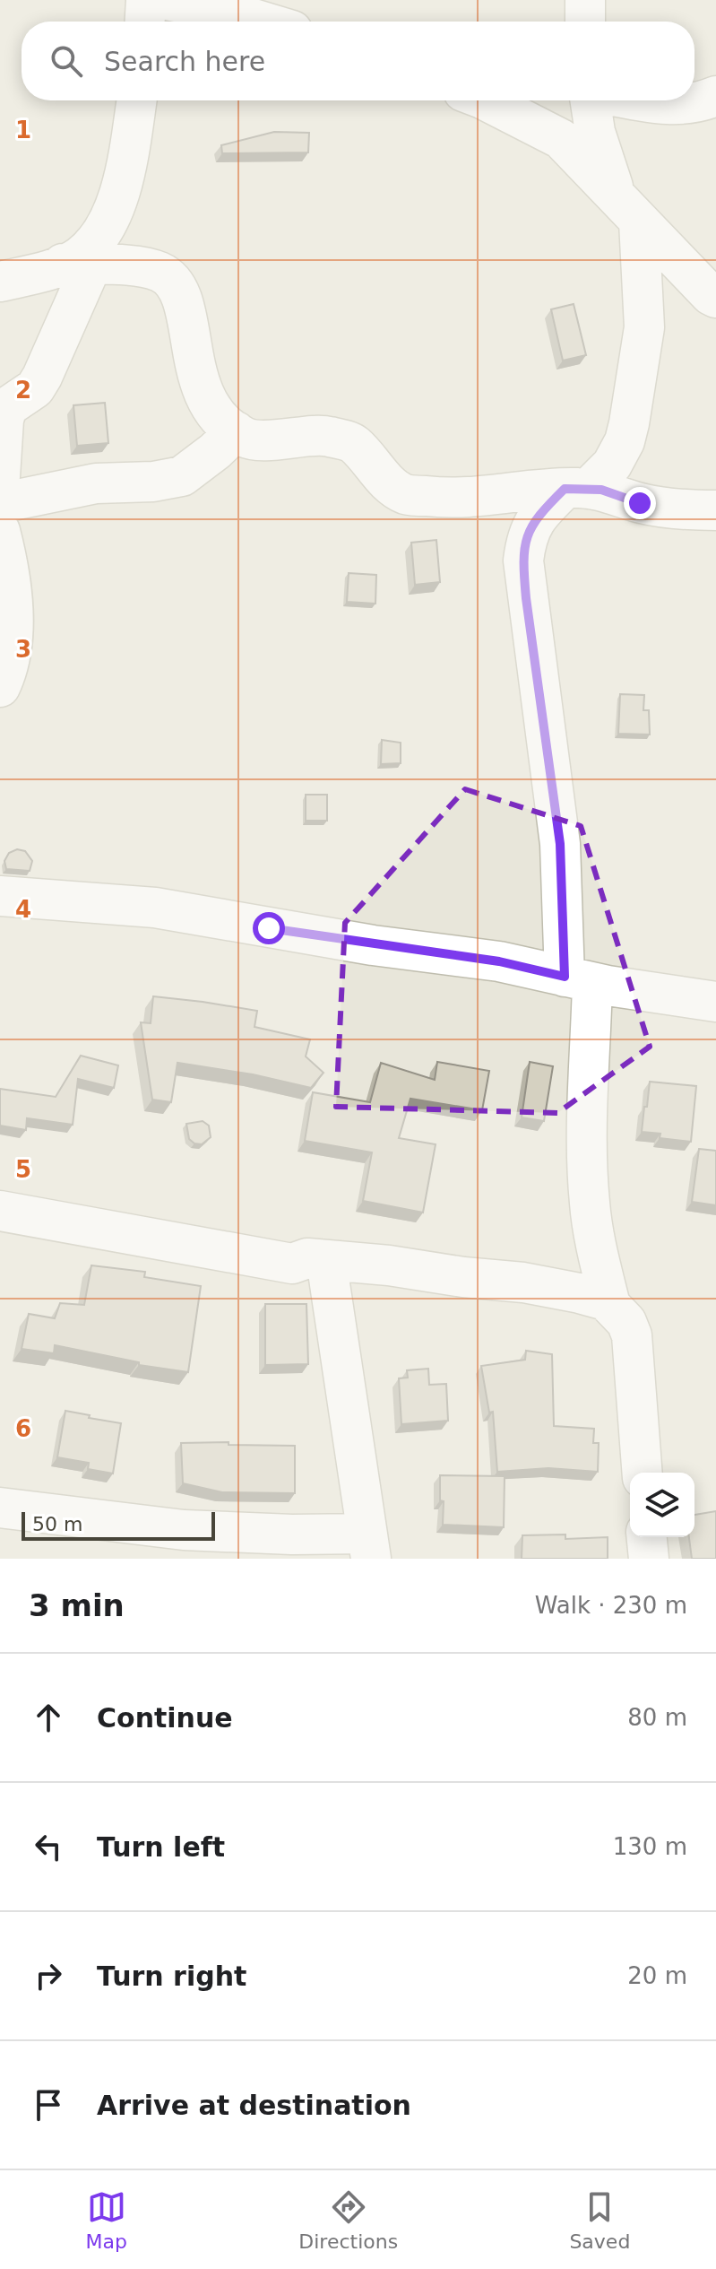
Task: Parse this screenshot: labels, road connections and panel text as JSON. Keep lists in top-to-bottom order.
{
  "scale_bar": "50 m",
  "page": {
    "search": "Search here",
    "scale": "50 m",
    "heading": ["3 min", "Walk · 230 m"],
    "list": [
      ["Continue", "80 m"],
      ["Turn left", "130 m"],
      ["Turn right", "20 m"],
      "Arrive at destination"
    ],
    "nav": ["Map", "Directions", "Saved"]
  },
  "grid": {
    "rows": [
      "1",
      "2",
      "3",
      "4",
      "5",
      "6"
    ]
  }
}
